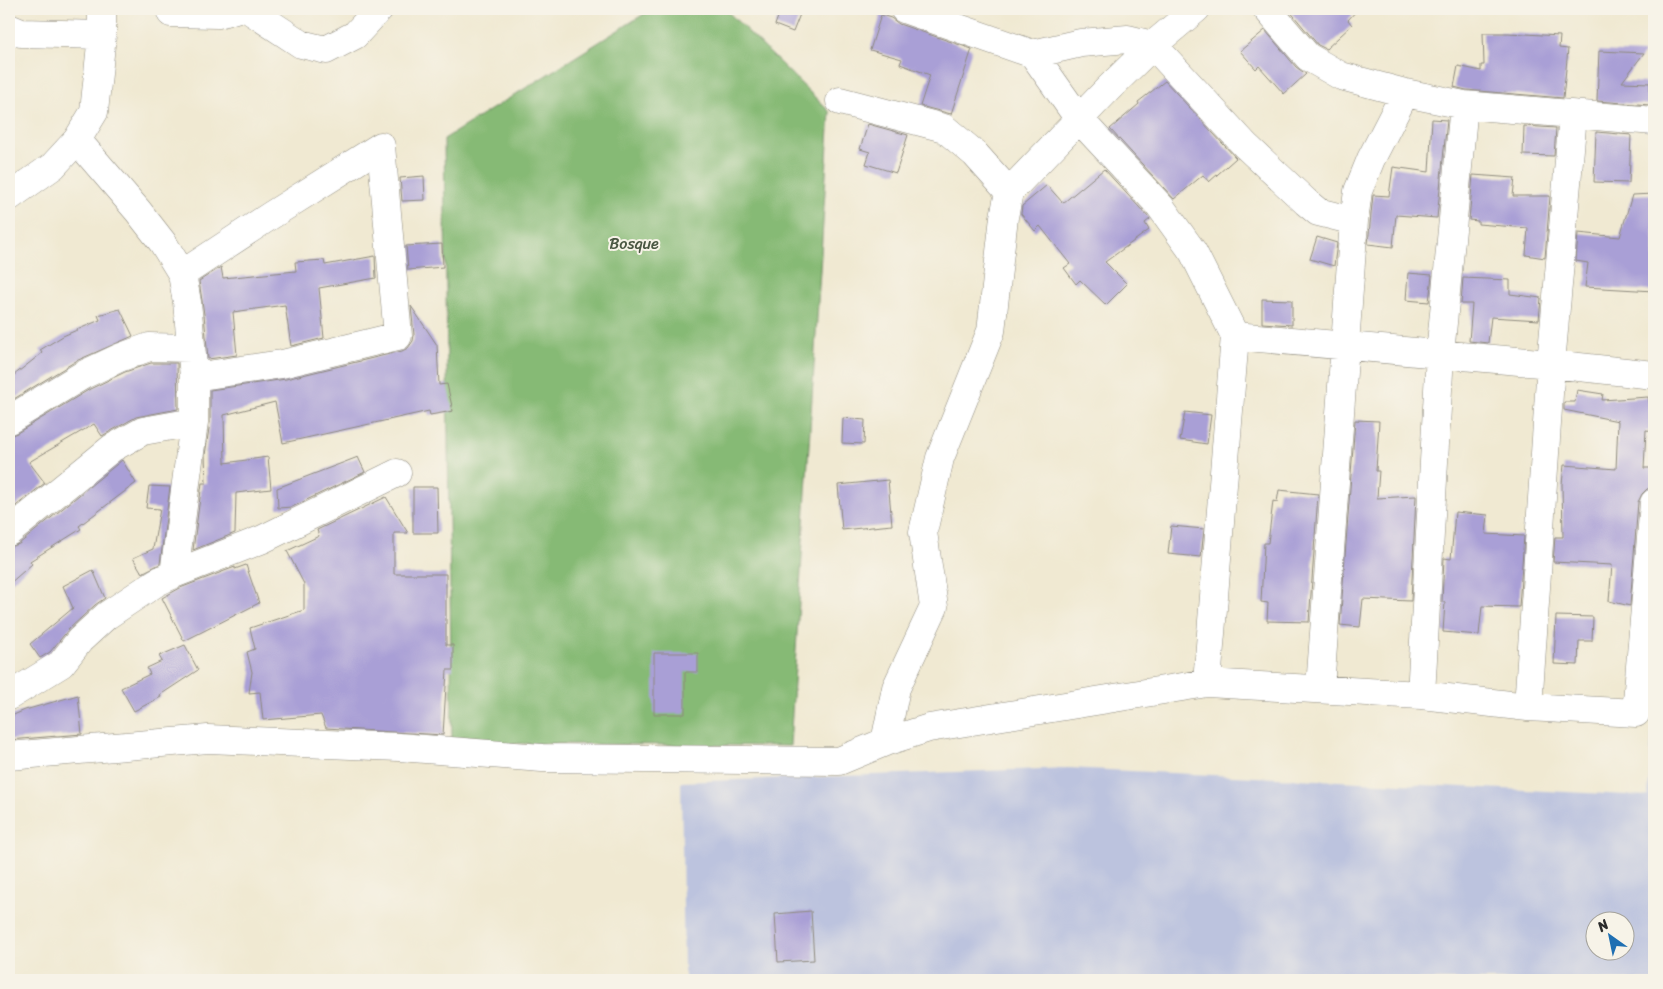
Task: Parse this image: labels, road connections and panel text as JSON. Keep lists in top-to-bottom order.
{
  "parks": ["Bosque"],
  "north": "top left"
}
